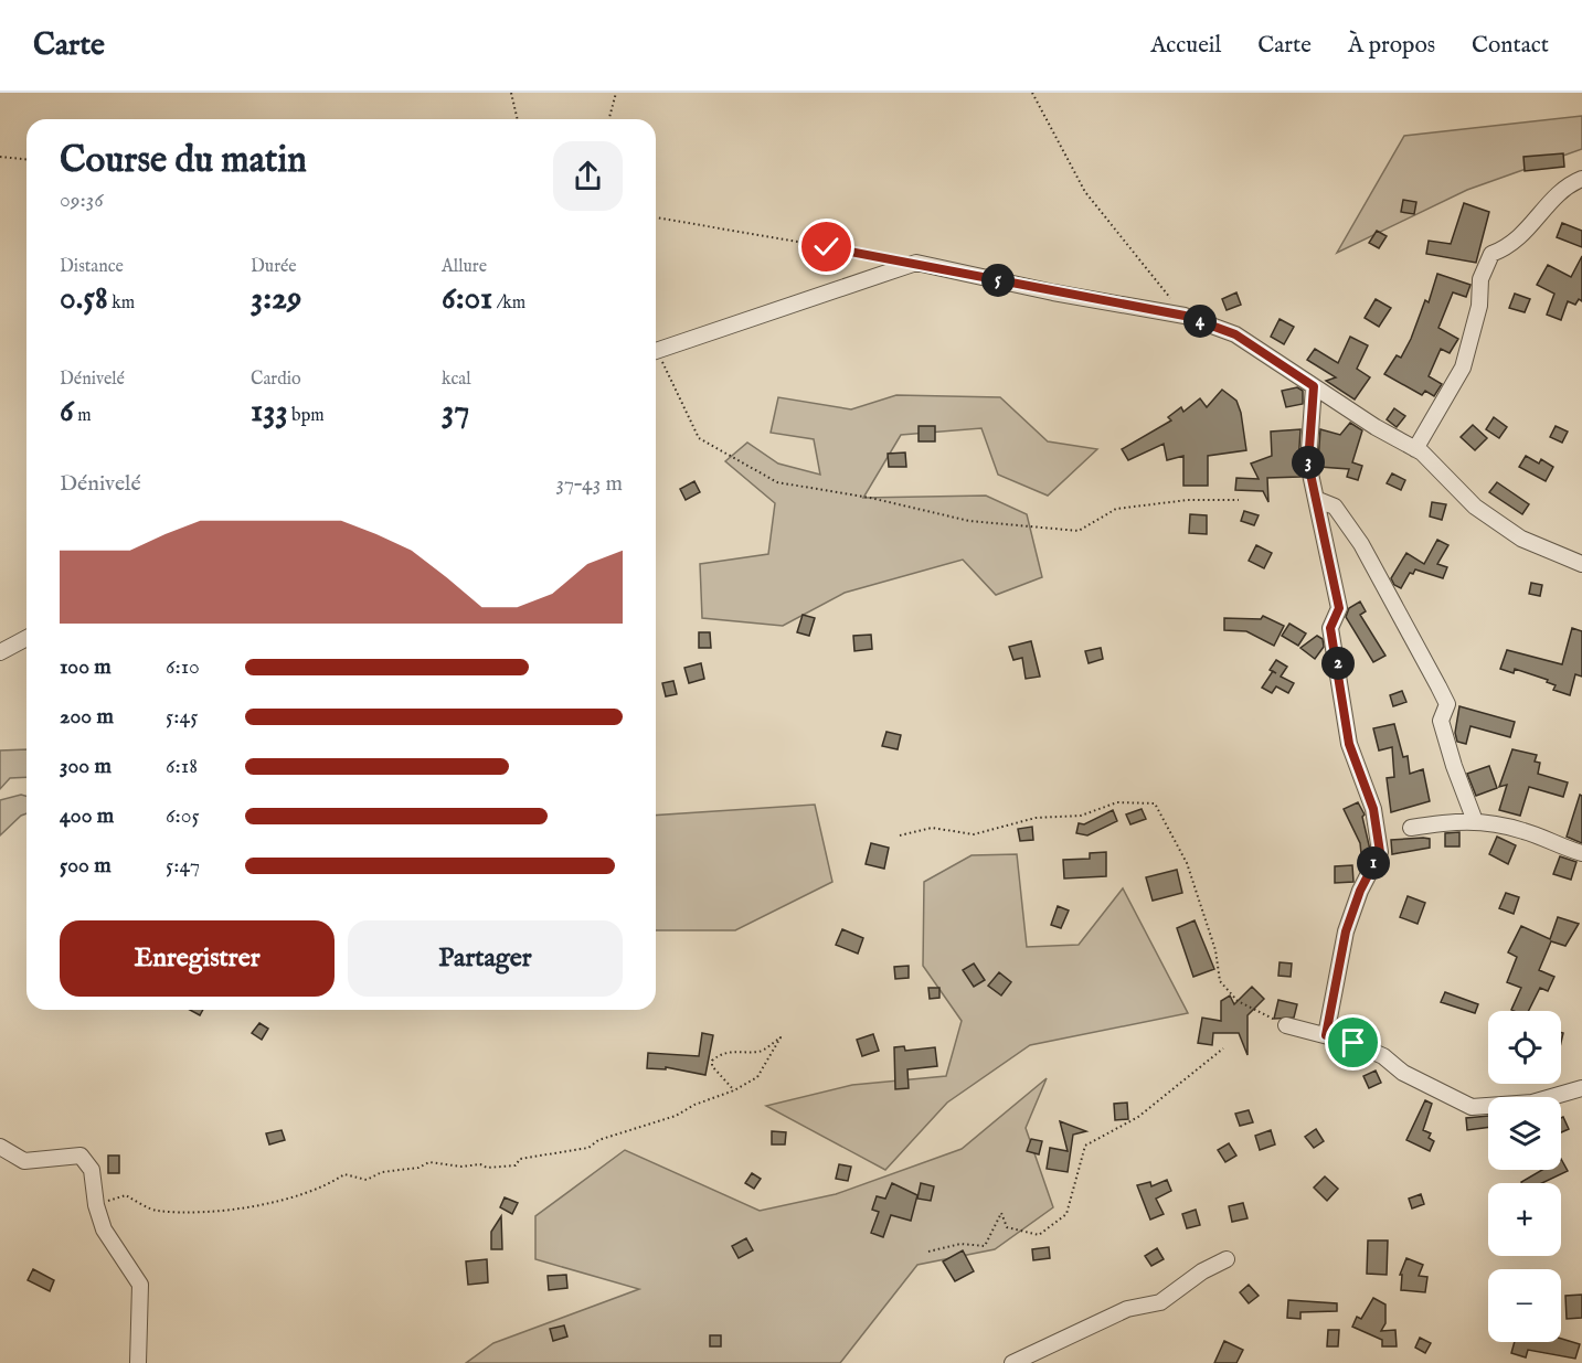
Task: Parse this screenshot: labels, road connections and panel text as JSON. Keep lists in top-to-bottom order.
{
  "page": {
    "header": "Carte",
    "nav": [
      "Accueil",
      "Carte",
      "À propos",
      "Contact"
    ],
    "heading": ["Course du matin", "09:36"],
    "stats": [
      ["Distance", "0.58 km"],
      ["Durée", "3:29"],
      ["Allure", "6:01 /km"],
      ["Dénivelé", "6 m"],
      ["Cardio", "133 bpm"],
      ["kcal", "37"]
    ],
    "pins": [
      "5",
      "4",
      "3",
      "2",
      "1"
    ],
    "chart": ["Dénivelé", "37–43 m"],
    "list": [
      {
        "name": "100 m",
        "note": "6:10"
      },
      {
        "name": "200 m",
        "note": "5:45"
      },
      {
        "name": "300 m",
        "note": "6:18"
      },
      {
        "name": "400 m",
        "note": "6:05"
      },
      {
        "name": "500 m",
        "note": "5:47"
      }
    ],
    "buttons": ["Enregistrer", "Partager"],
    "map_buttons": ["+", "−"]
  }
}
